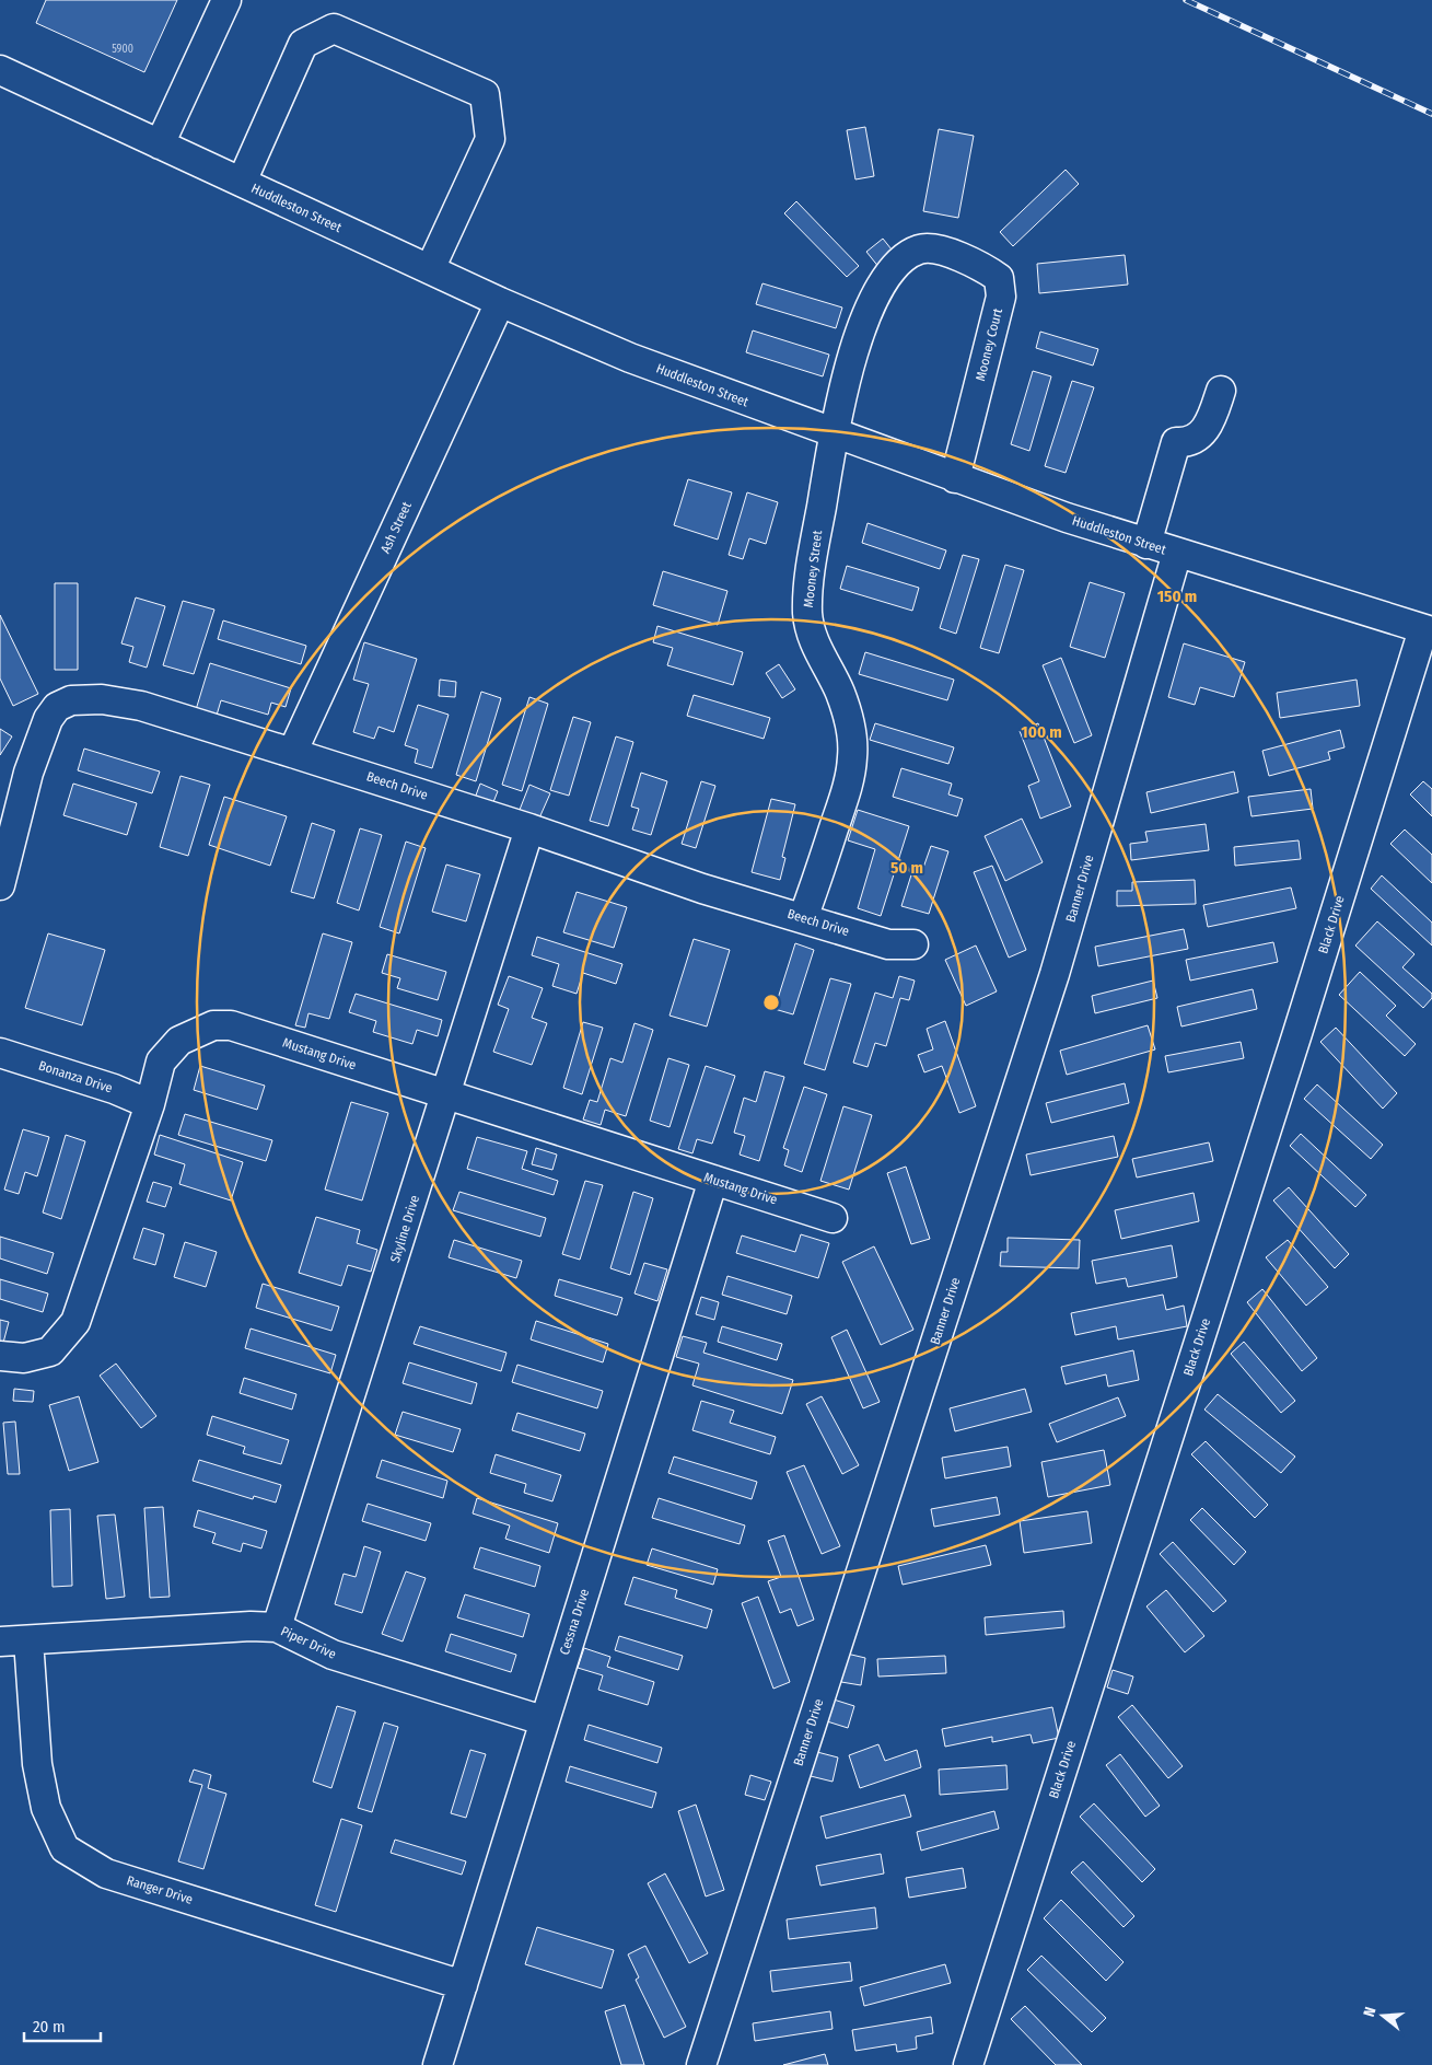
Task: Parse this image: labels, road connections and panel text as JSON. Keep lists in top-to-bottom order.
{
  "streets": {
    "street": [
      "Huddleston Street",
      "Mooney Court",
      "Ash Street",
      "Mooney Street",
      "Beech Drive",
      "Banner Drive",
      "Black Drive",
      "Mustang Drive",
      "Bonanza Drive",
      "Skyline Drive",
      "Cessna Drive",
      "Piper Drive",
      "Ranger Drive"
    ]
  },
  "crossings": [
    ["Huddleston Street", "Mooney Court"],
    ["Huddleston Street", "Ash Street"],
    ["Huddleston Street", "Mooney Street"],
    ["Huddleston Street", "Banner Drive"],
    ["Huddleston Street", "Black Drive"],
    ["Mooney Court", "Mooney Street"],
    ["Ash Street", "Beech Drive"],
    ["Mooney Street", "Beech Drive"],
    ["Beech Drive", "Skyline Drive"],
    ["Mustang Drive", "Bonanza Drive"],
    ["Mustang Drive", "Skyline Drive"],
    ["Mustang Drive", "Cessna Drive"],
    ["Skyline Drive", "Piper Drive"],
    ["Cessna Drive", "Piper Drive"],
    ["Cessna Drive", "Ranger Drive"],
    ["Piper Drive", "Ranger Drive"]
  ],
  "house_numbers": ["5900"],
  "scale_bar": "20 m",
  "north": "left",
  "rings": ["150 m", "100 m", "50 m"]
}
